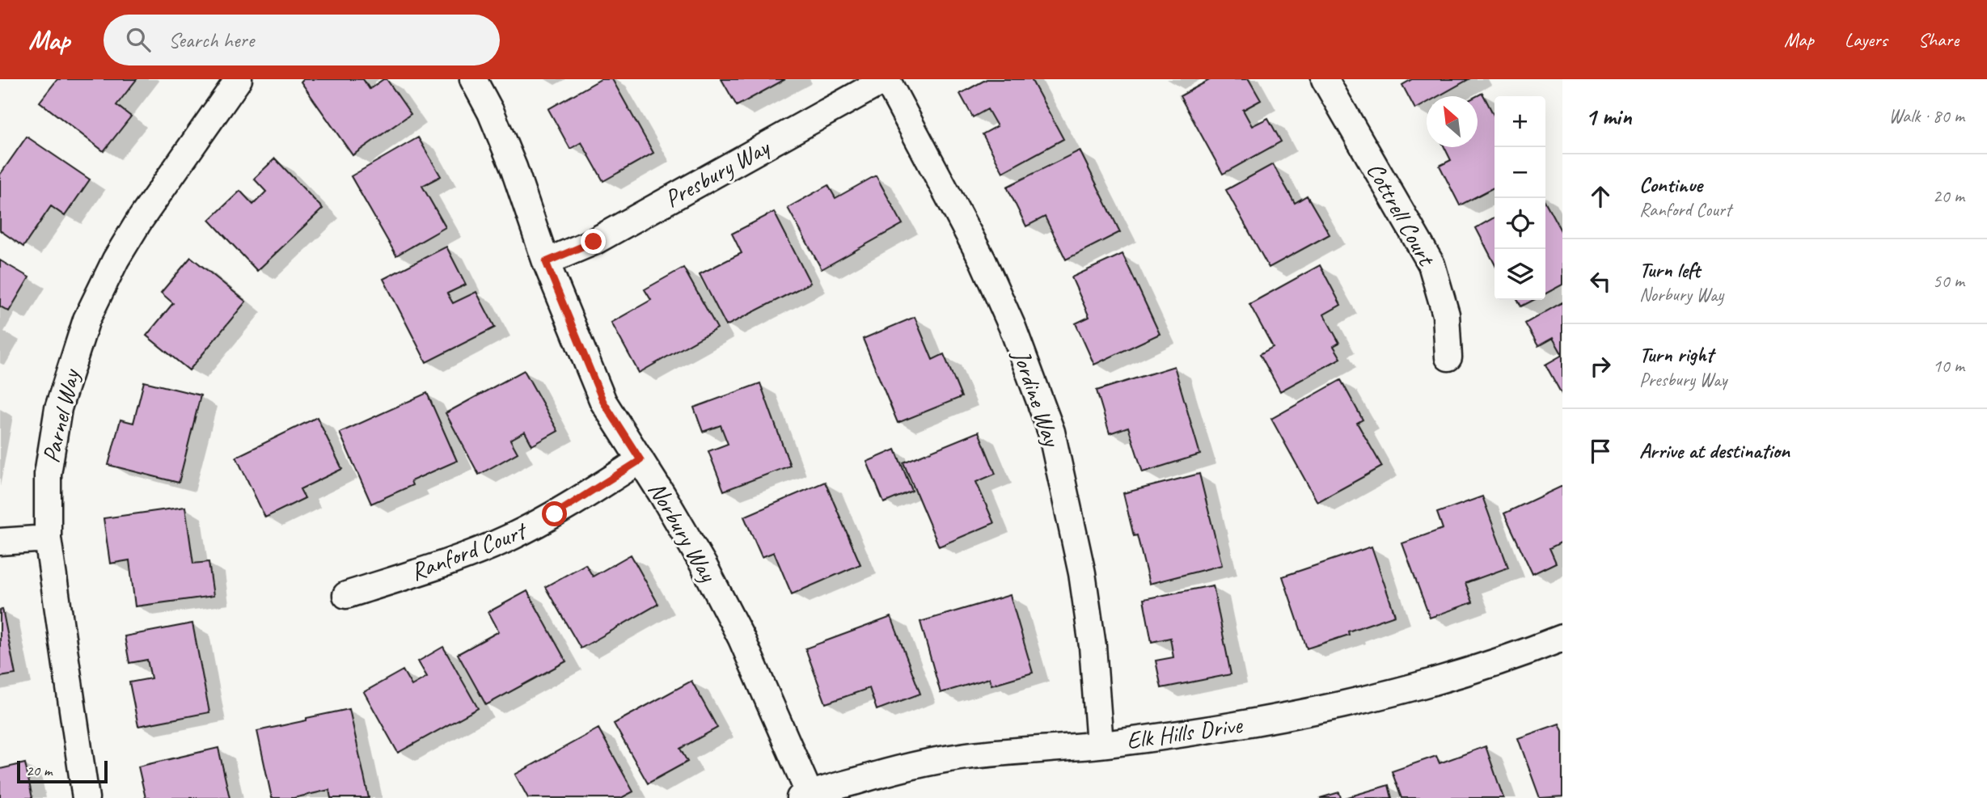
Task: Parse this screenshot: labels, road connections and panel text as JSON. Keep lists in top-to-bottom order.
{
  "streets": {
    "street": [
      "Presbury Way",
      "Cottrell Court",
      "Jordine Way",
      "Parnel Way",
      "Norbury Way",
      "Ranford Court",
      "Elk Hills Drive"
    ]
  },
  "crossings": [
    ["Presbury Way", "Jordine Way"],
    ["Presbury Way", "Norbury Way"],
    ["Jordine Way", "Elk Hills Drive"],
    ["Norbury Way", "Ranford Court"],
    ["Norbury Way", "Elk Hills Drive"]
  ],
  "scale_bar": "20 m",
  "north": "top left",
  "page": {
    "header": "Map",
    "search": "Search here",
    "nav": ["Map", "Layers", "Share"],
    "heading": ["1 min", "Walk · 80 m"],
    "map_buttons": ["+", "−"],
    "list": [
      ["Continue", "Ranford Court", "20 m"],
      ["Turn left", "Norbury Way", "50 m"],
      ["Turn right", "Presbury Way", "10 m"],
      "Arrive at destination"
    ],
    "scale": "20 m"
  }
}
